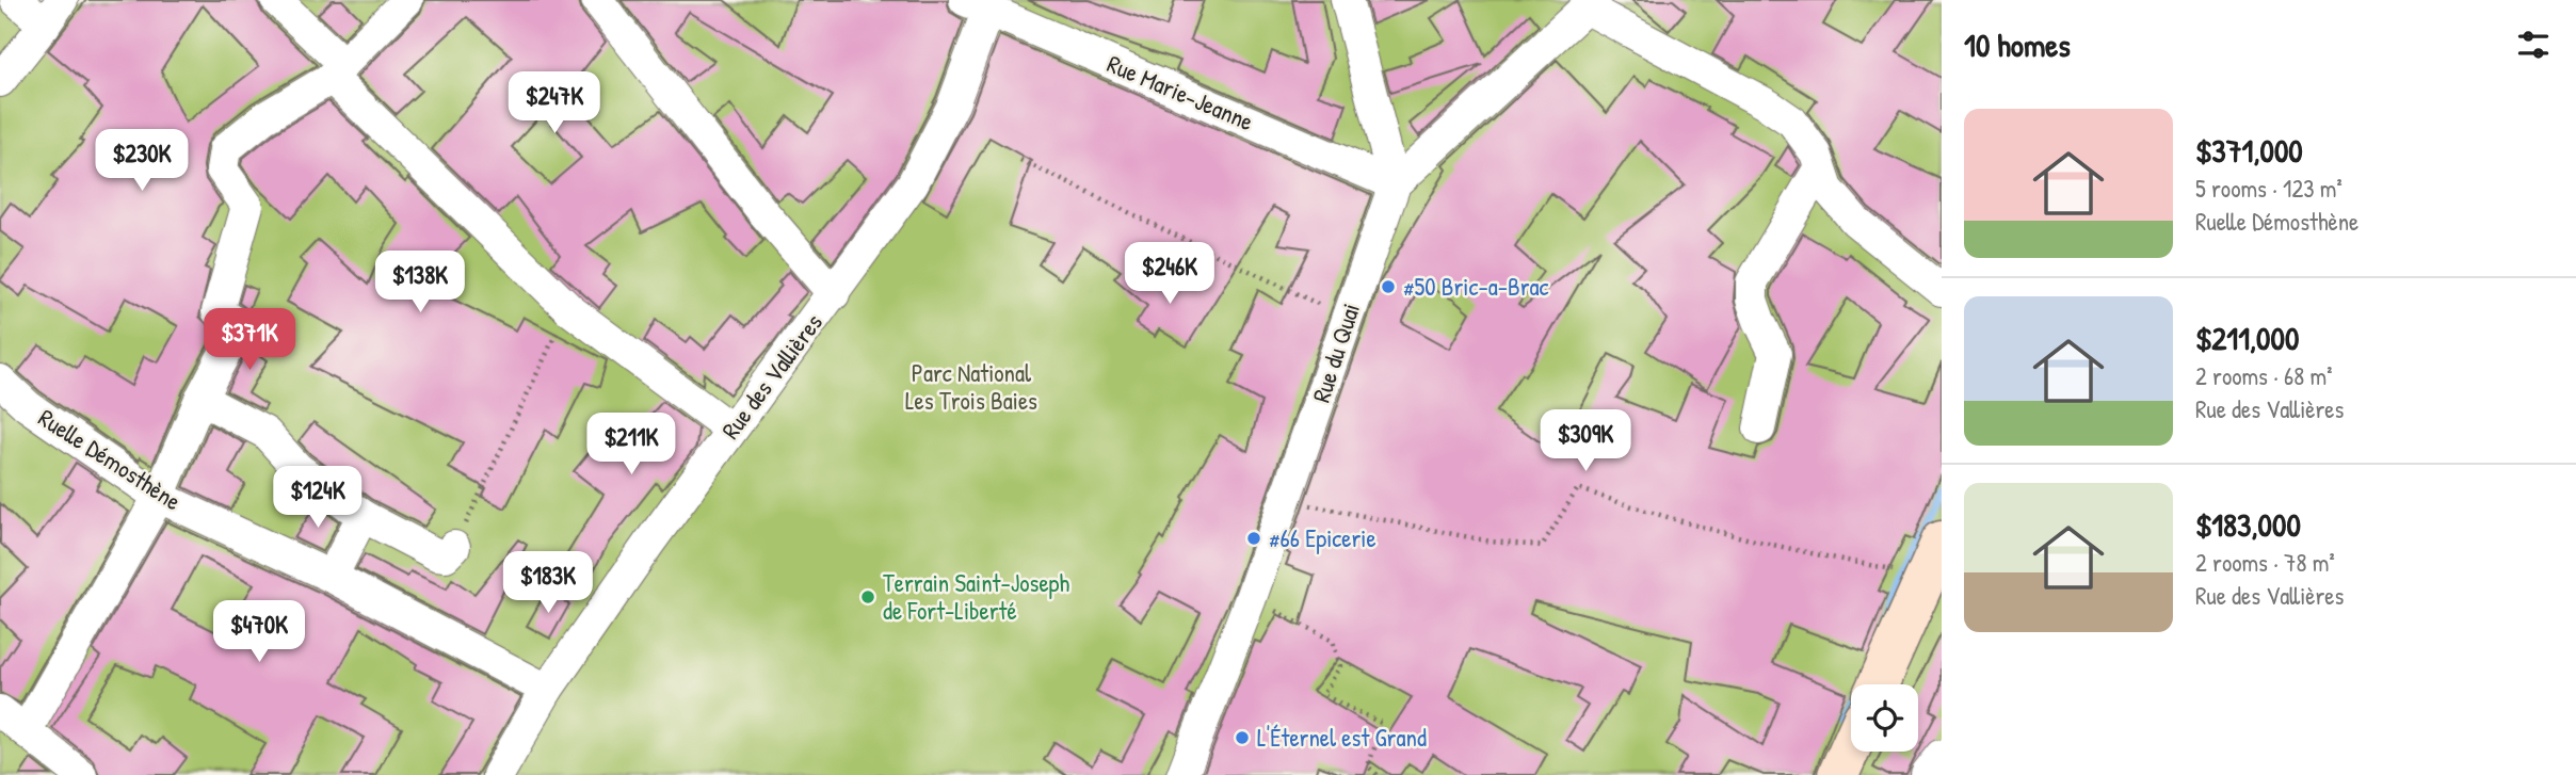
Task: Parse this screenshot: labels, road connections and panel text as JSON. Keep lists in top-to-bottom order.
{
  "streets": {
    "street": [
      "Rue Marie-Jeanne",
      "Rue du Quai",
      "Rue des Vallières",
      "Ruelle Démosthène"
    ]
  },
  "crossings": [
    ["Rue Marie-Jeanne", "Rue du Quai"],
    ["Rue Marie-Jeanne", "Rue des Vallières"],
    ["Rue des Vallières", "Ruelle Démosthène"]
  ],
  "parks": ["Parc National Les Trois Baies"],
  "places": [
    "#50 Bric-a-Brac",
    "#66 Epicerie",
    "Terrain Saint-Joseph de Fort-Liberté",
    "L'Éternel est Grand"
  ],
  "page": {
    "heading": "10 homes",
    "price": [
      "$247K",
      "$230K",
      "$246K",
      "$138K",
      "$371K",
      "$309K",
      "$211K",
      "$124K",
      "$183K",
      "$470K"
    ],
    "list": [
      {
        "name": "$371,000",
        "note": "5 rooms · 123 m² · Ruelle Démosthène"
      },
      {
        "name": "$211,000",
        "note": "2 rooms · 68 m² · Rue des Vallières"
      },
      {
        "name": "$183,000",
        "note": "2 rooms · 78 m² · Rue des Vallières"
      }
    ]
  }
}
